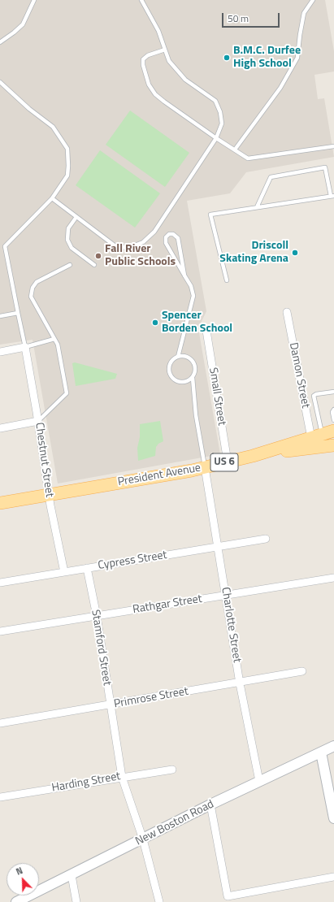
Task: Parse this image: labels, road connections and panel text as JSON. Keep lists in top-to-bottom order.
{
  "streets": {
    "main road": ["US 6", "President Avenue"],
    "street": [
      "Damon Street",
      "Small Street",
      "Chestnut Street",
      "Cypress Street",
      "Rathgar Street",
      "Charlotte Street",
      "Stamford Street",
      "Primrose Street",
      "Harding Street",
      "New Boston Road"
    ]
  },
  "crossings": [
    ["Damon Street", "President Avenue"],
    ["Small Street", "President Avenue"],
    ["Chestnut Street", "President Avenue"],
    ["Chestnut Street", "Cypress Street"],
    ["President Avenue", "Charlotte Street"],
    ["Cypress Street", "Charlotte Street"],
    ["Cypress Street", "Stamford Street"],
    ["Rathgar Street", "Charlotte Street"],
    ["Rathgar Street", "Stamford Street"],
    ["Charlotte Street", "Primrose Street"],
    ["Charlotte Street", "New Boston Road"],
    ["Stamford Street", "Primrose Street"],
    ["Stamford Street", "Harding Street"],
    ["Stamford Street", "New Boston Road"]
  ],
  "places": [
    "B.M.C. Durfee High School",
    "Driscoll Skating Arena",
    "Fall River Public Schools",
    "Spencer Borden School"
  ],
  "scale_bar": "50 m",
  "north": "top left"
}
